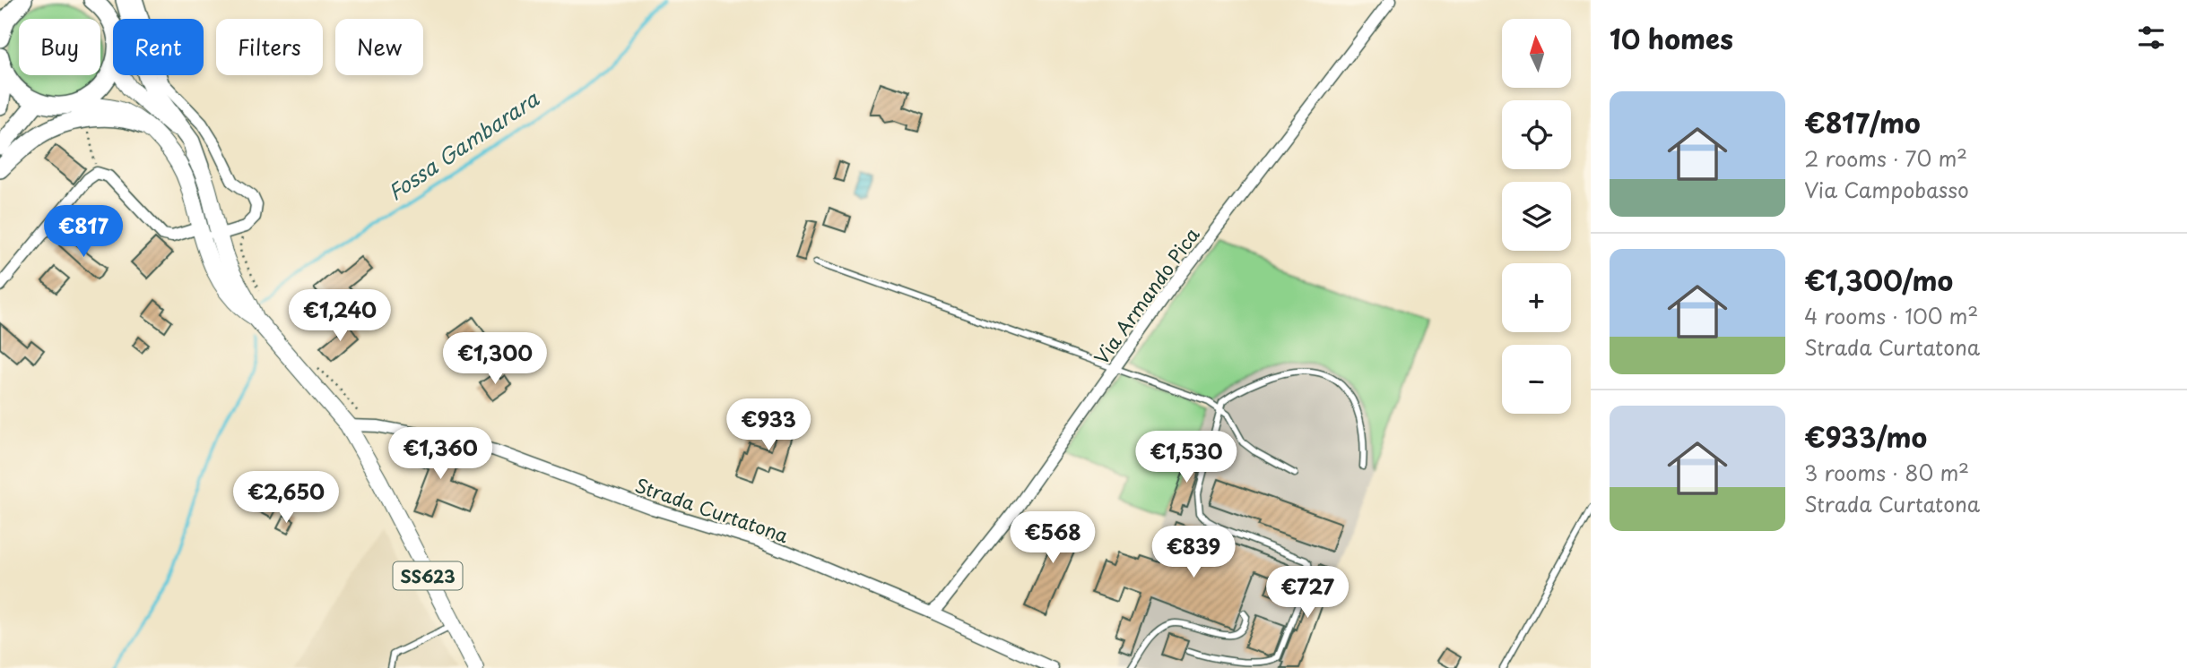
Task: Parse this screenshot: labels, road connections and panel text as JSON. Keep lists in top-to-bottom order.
{
  "streets": {
    "main road": ["SS623"],
    "street": ["Via Armando Pica", "Strada Curtatona"]
  },
  "crossings": [
    ["Via Armando Pica", "Strada Curtatona"],
    ["Strada Curtatona", "SS623"]
  ],
  "water": ["Fossa Gambarara"],
  "north": "top",
  "page": {
    "heading": "10 homes",
    "map_buttons": ["+", "−"],
    "chip": [
      "Buy",
      "Rent",
      "Filters",
      "New"
    ],
    "list": [
      {
        "name": "€817/mo",
        "note": "2 rooms · 70 m² · Via Campobasso"
      },
      {
        "name": "€1,300/mo",
        "note": "4 rooms · 100 m² · Strada Curtatona"
      },
      {
        "name": "€933/mo",
        "note": "3 rooms · 80 m² · Strada Curtatona"
      }
    ],
    "price": [
      "€817",
      "€1,240",
      "€1,300",
      "€933",
      "€1,360",
      "€1,530",
      "€2,650",
      "€568",
      "€839",
      "€727"
    ]
  }
}
